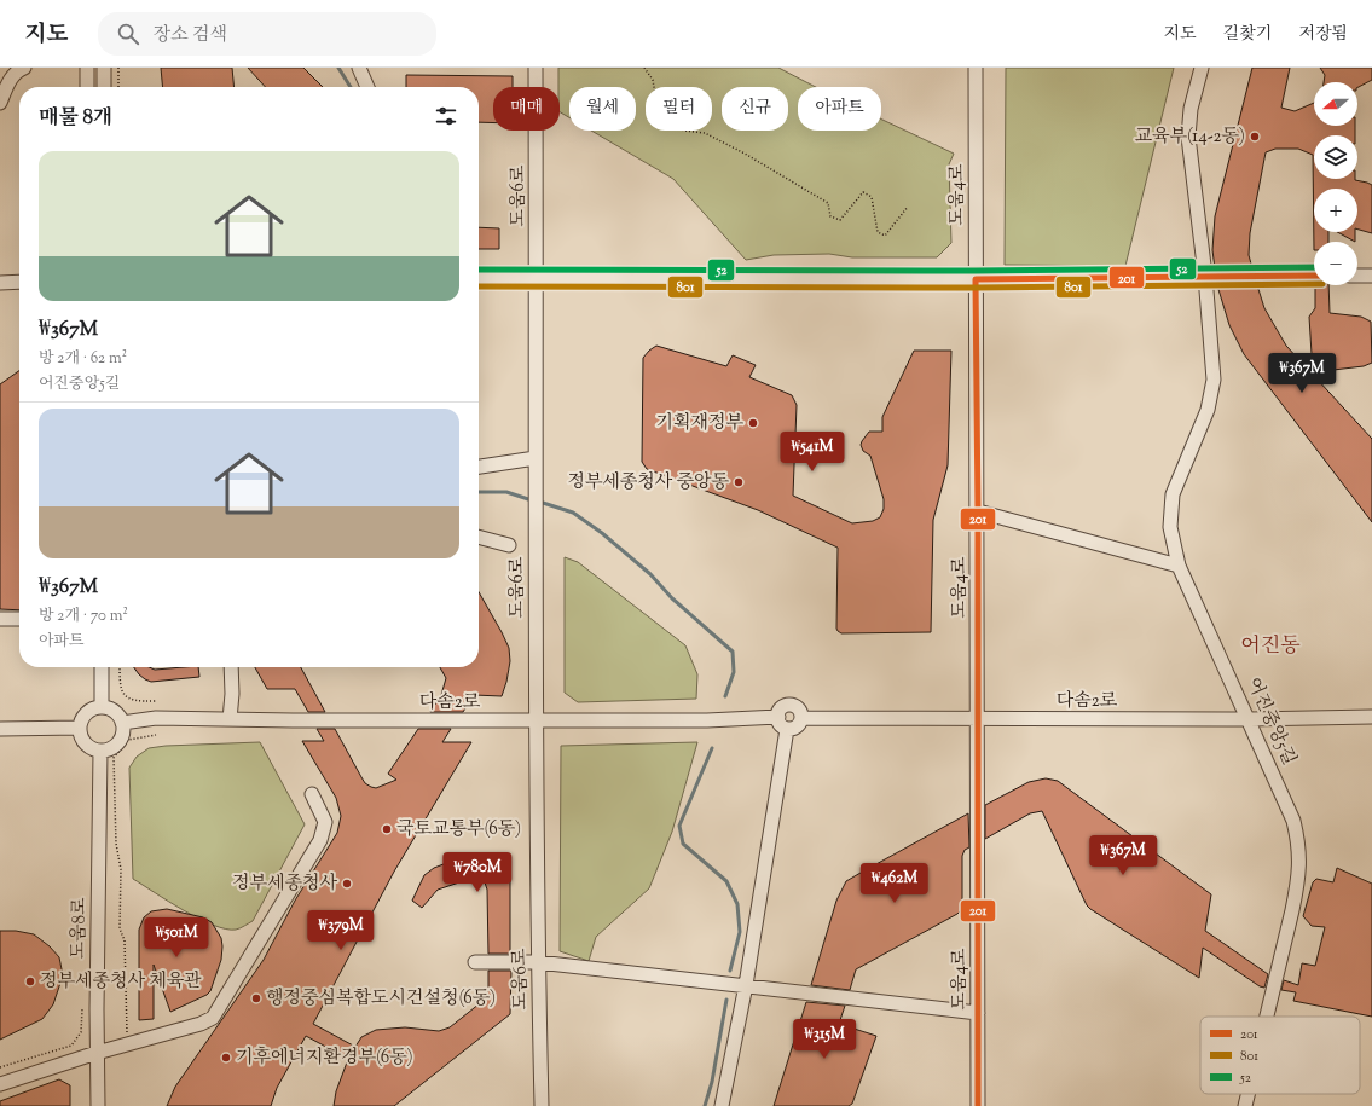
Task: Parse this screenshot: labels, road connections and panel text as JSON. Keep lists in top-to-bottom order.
{
  "streets": {
    "street": [
      "도움4로",
      "도움6로",
      "다솜2로",
      "어진중앙5길",
      "도움8로"
    ]
  },
  "crossings": [
    ["도움4로", "다솜2로"],
    ["도움6로", "다솜2로"],
    ["다솜2로", "어진중앙5길"],
    ["다솜2로", "도움8로"]
  ],
  "districts": ["어진동"],
  "places": [
    "교육부(14-2동)",
    "기획재정부",
    "정부세종청사 중앙동",
    "국토교통부(6동)",
    "정부세종청사",
    "정부세종청사 체육관",
    "행정중심복합도시건설청(6동)",
    "기후에너지환경부(6동)"
  ],
  "lines": ["transit line 52", "transit line 201", "transit line 801"],
  "legend": ["201", "801", "52"],
  "north": "left",
  "page": {
    "header": "지도",
    "search": "장소 검색",
    "nav": ["지도", "길찾기", "저장됨"],
    "map_buttons": ["+", "−"],
    "chip": [
      "매매",
      "월세",
      "필터",
      "신규",
      "아파트"
    ],
    "heading": "매물 8개",
    "list": [
      {
        "name": "₩367M",
        "note": "방 2개 · 62 m² · 어진중앙5길"
      },
      {
        "name": "₩367M",
        "note": "방 2개 · 70 m² · 아파트"
      }
    ],
    "price": [
      "₩367M",
      "₩541M",
      "₩367M",
      "₩780M",
      "₩462M",
      "₩379M",
      "₩501M",
      "₩315M"
    ]
  }
}
